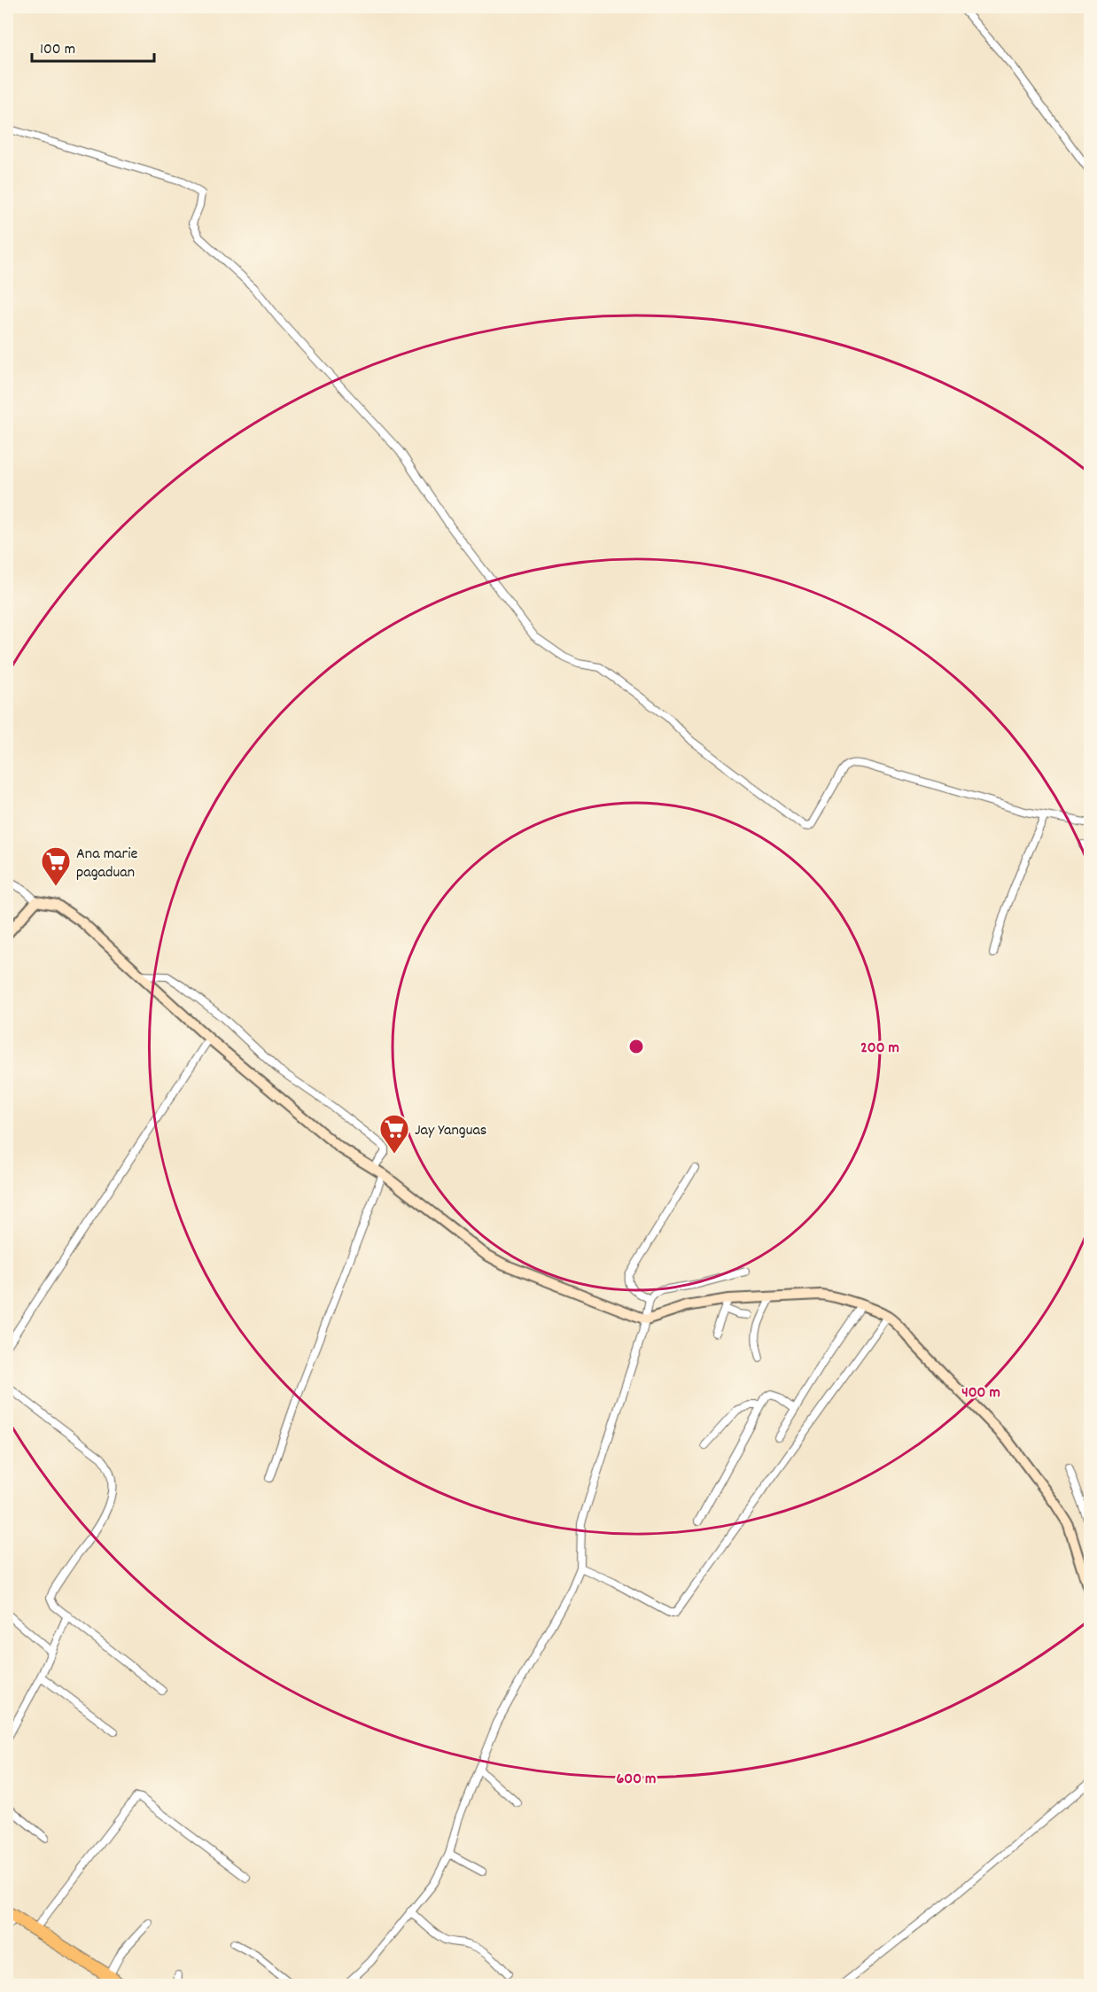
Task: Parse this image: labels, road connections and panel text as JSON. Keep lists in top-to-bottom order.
{
  "places": {
    "supermarket": ["Ana marie pagaduan", "Jay Yanguas"]
  },
  "scale_bar": "100 m",
  "rings": ["200 m", "400 m", "600 m"]
}
